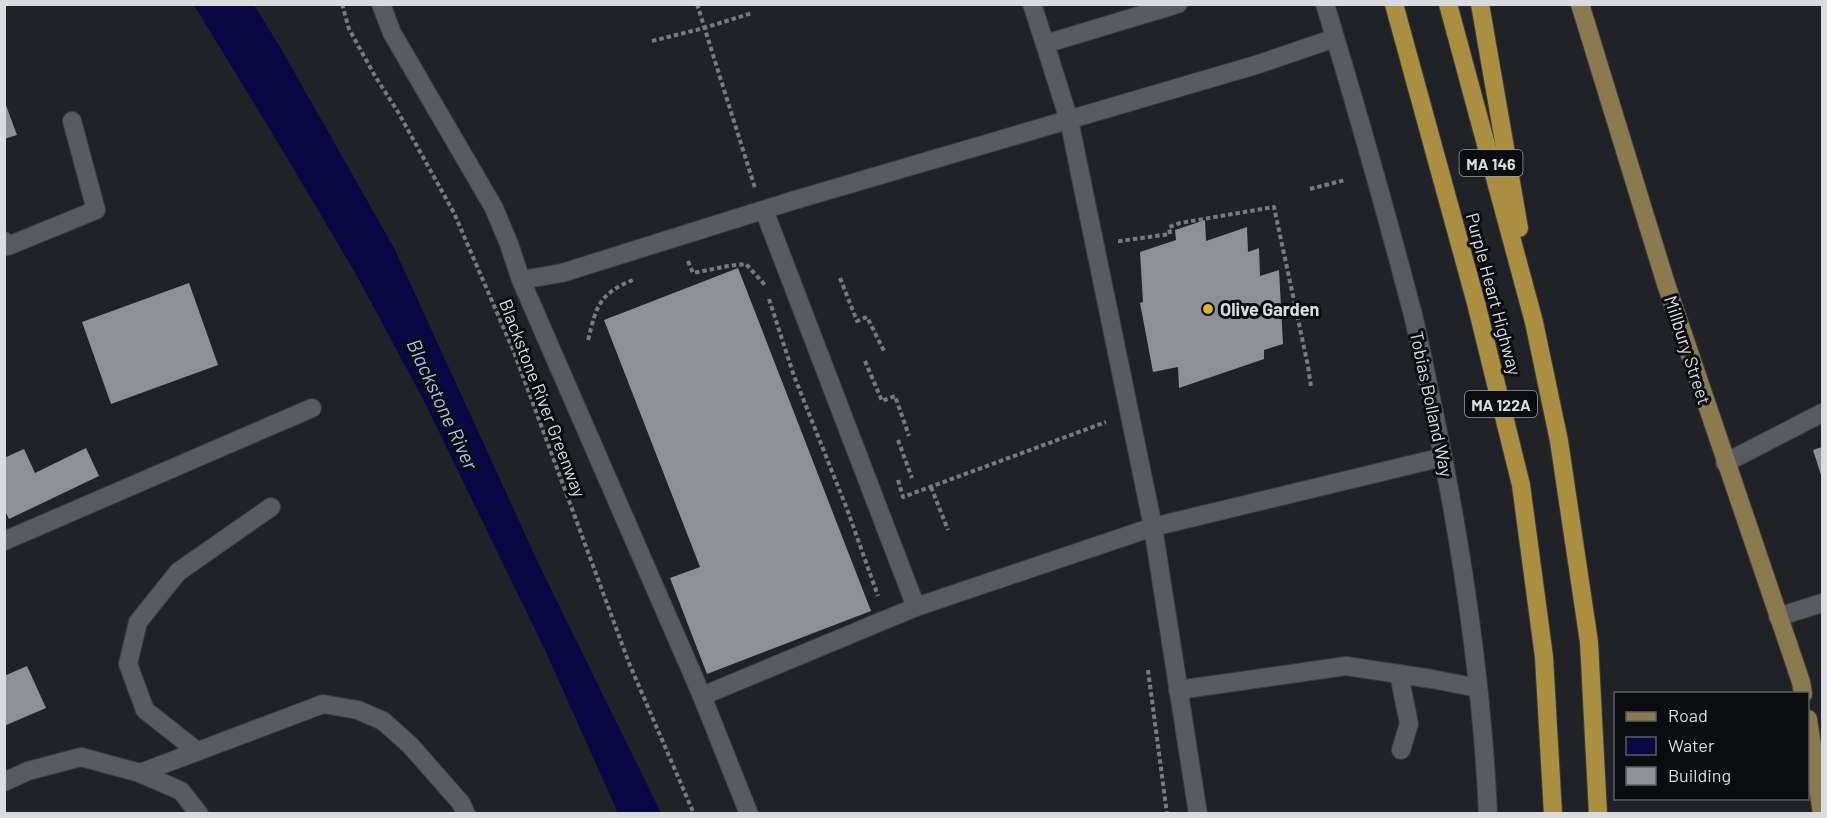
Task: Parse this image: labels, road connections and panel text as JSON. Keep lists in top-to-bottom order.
{
  "streets": {
    "highway": ["MA 146", "Purple Heart Highway", "MA 122A"],
    "main road": ["Millbury Street"],
    "street": ["Tobias Bolland Way"],
    "path": ["Blackstone River Greenway"]
  },
  "crossings": [
    ["Purple Heart Highway", "MA 122A"]
  ],
  "water": ["Blackstone River"],
  "places": ["Olive Garden"],
  "legend": ["Road", "Water", "Building"]
}
